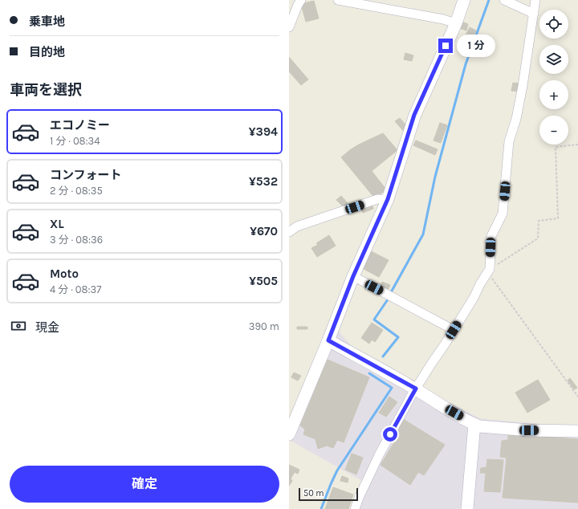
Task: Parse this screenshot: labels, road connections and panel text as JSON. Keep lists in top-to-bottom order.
{
  "scale_bar": "50 m",
  "page": {
    "banner": ["乗車地", "目的地"],
    "map_buttons": ["+", "−"],
    "bubble": "1 分",
    "heading": "車両を選択",
    "list": [
      {
        "name": "エコノミー",
        "note": "1 分 · 08:34",
        "value": "¥394"
      },
      {
        "name": "コンフォート",
        "note": "2 分 · 08:35",
        "value": "¥532"
      },
      {
        "name": "XL",
        "note": "3 分 · 08:36",
        "value": "¥670"
      },
      {
        "name": "Moto",
        "note": "4 分 · 08:37",
        "value": "¥505"
      }
    ],
    "pay": ["現金", "390 m"],
    "buttons": "確定",
    "scale": "50 m"
  }
}
